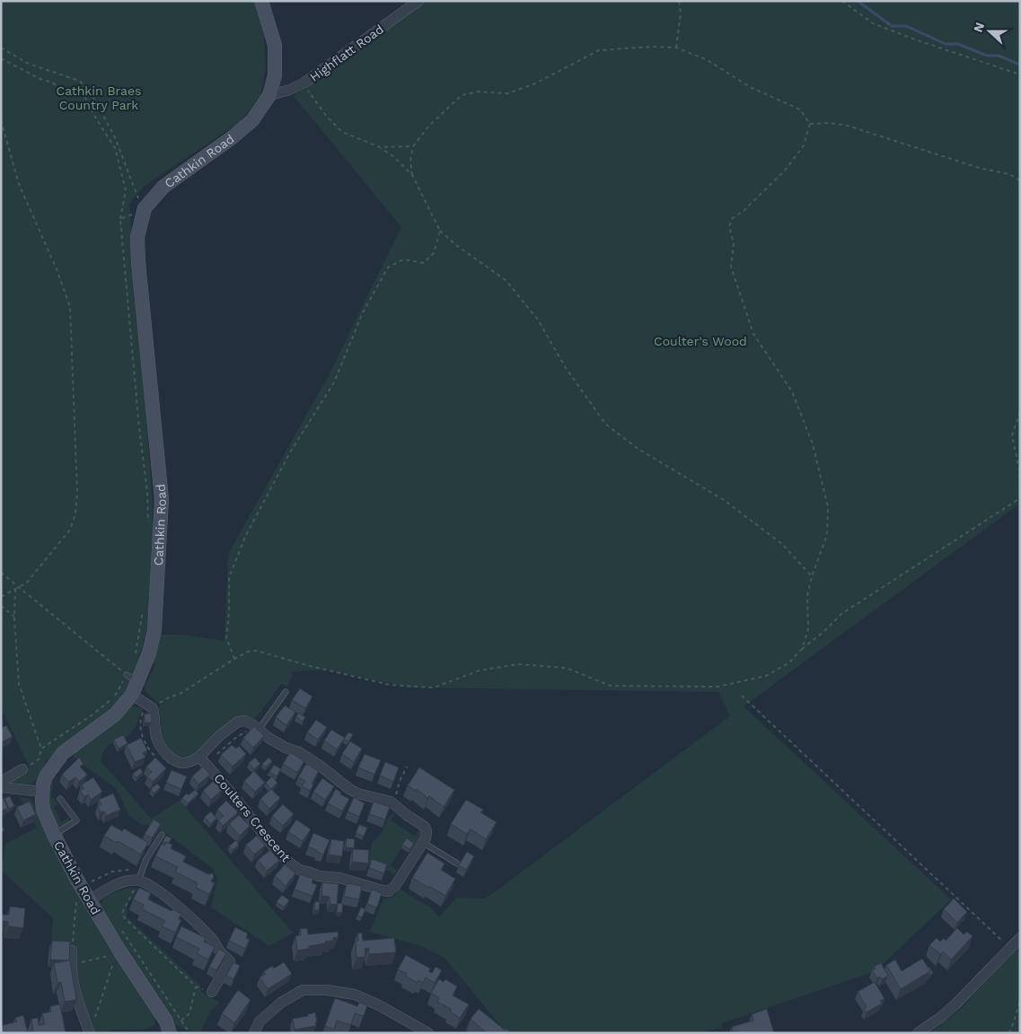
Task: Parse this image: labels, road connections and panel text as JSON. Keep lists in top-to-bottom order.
{
  "streets": {
    "main road": ["Cathkin Road"],
    "street": ["Highflatt Road", "Coulters Crescent"]
  },
  "crossings": [
    ["Highflatt Road", "Cathkin Road"]
  ],
  "parks": ["Cathkin Braes Country Park", "Coulter's Wood"],
  "north": "left"
}
